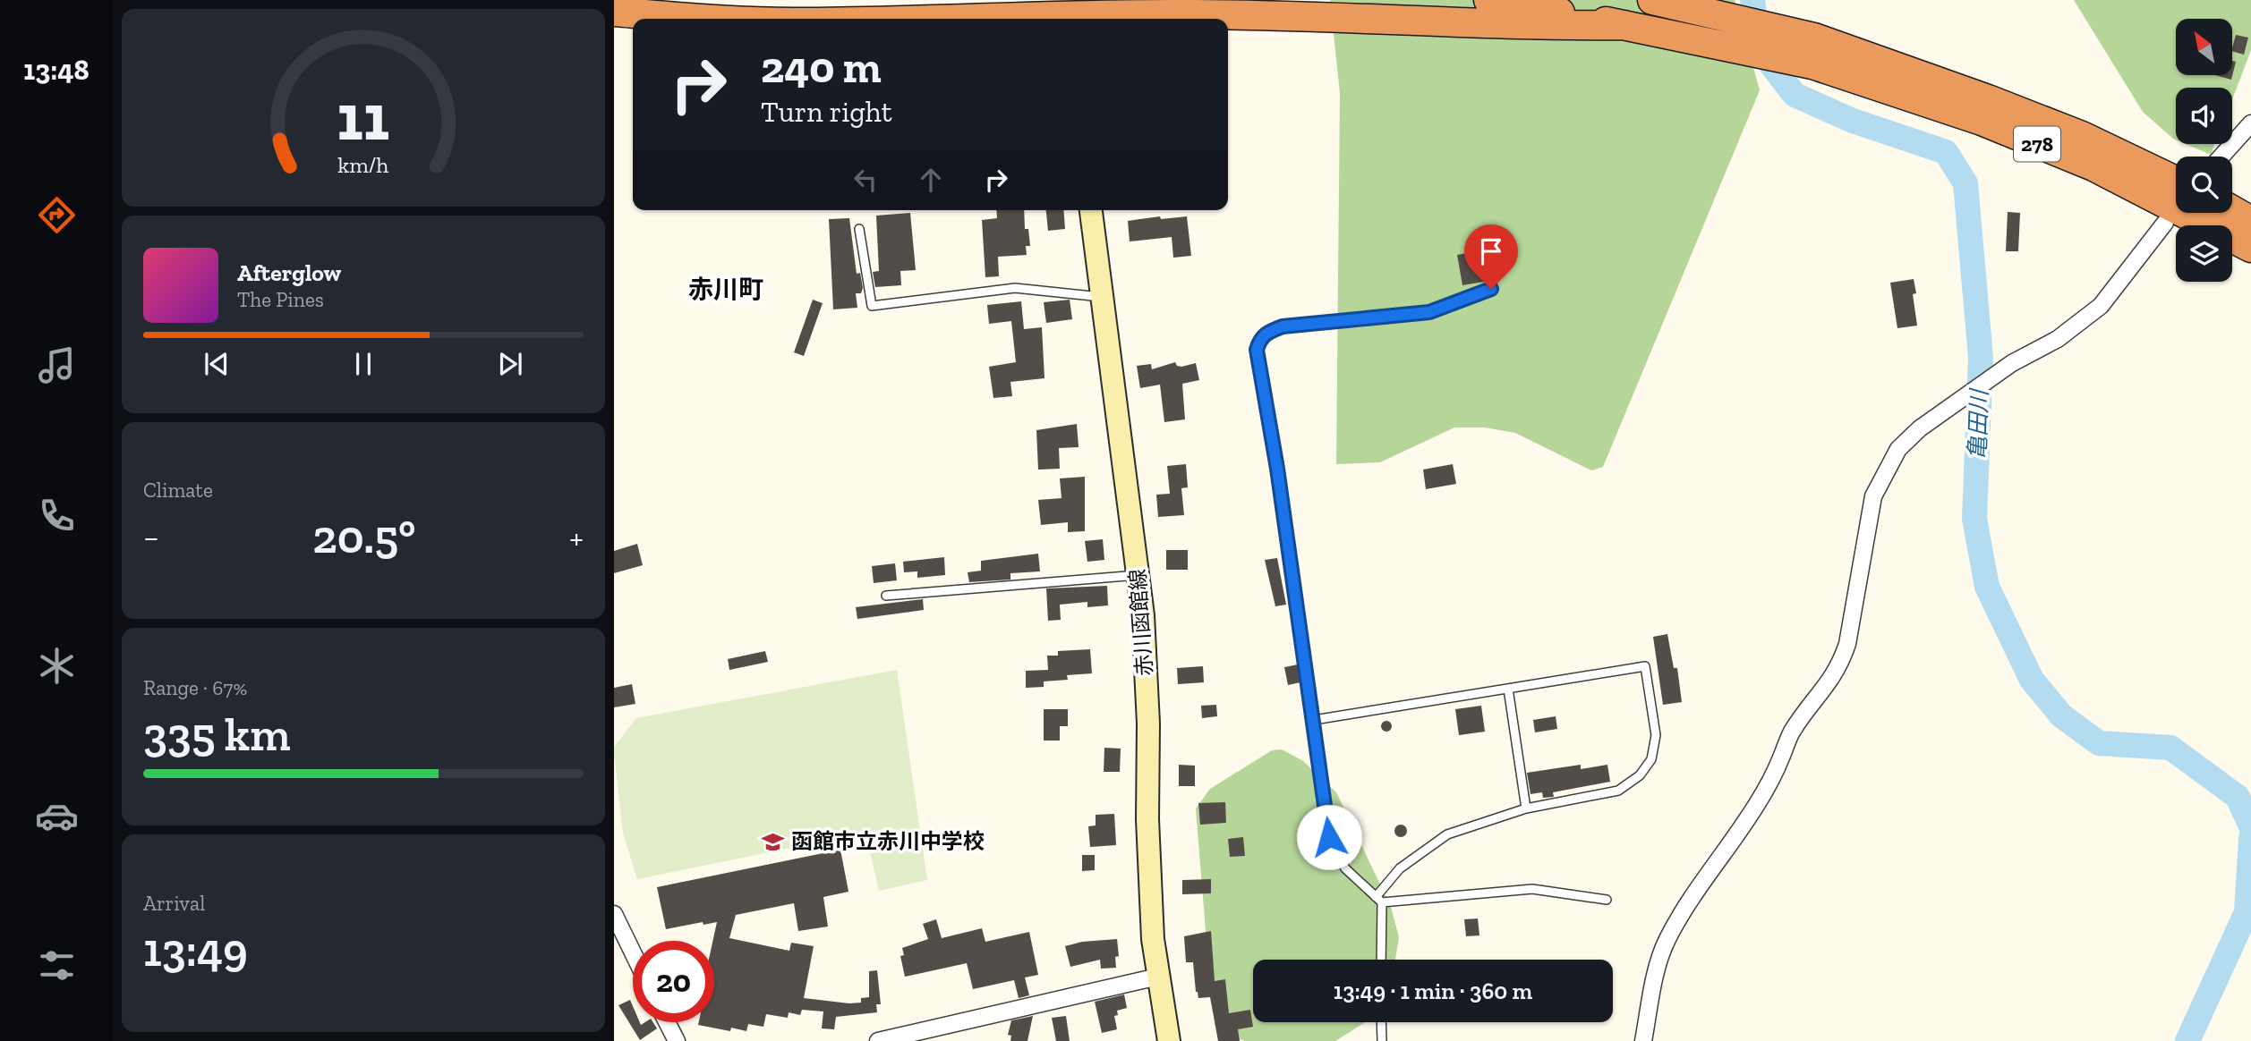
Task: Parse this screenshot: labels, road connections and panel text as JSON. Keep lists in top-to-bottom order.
{
  "streets": {
    "highway": ["278"],
    "main road": ["赤川函館線"]
  },
  "districts": ["赤川町"],
  "water": ["亀田川"],
  "places": {
    "school or university": ["函館市立赤川中学校"]
  },
  "north": "top left",
  "page": {
    "tabs": "13:48",
    "turn": ["240 m", "Turn right"],
    "song": ["Afterglow", "The Pines"],
    "tile": [
      "Climate",
      ["Range · 67%", "335 km"],
      ["Arrival", "13:49"]
    ],
    "heat": ["−", "20.5°", "+"],
    "limit": "20",
    "trip": "13:49 · 1 min · 360 m",
    "gauge": ["11", "km/h"]
  }
}
